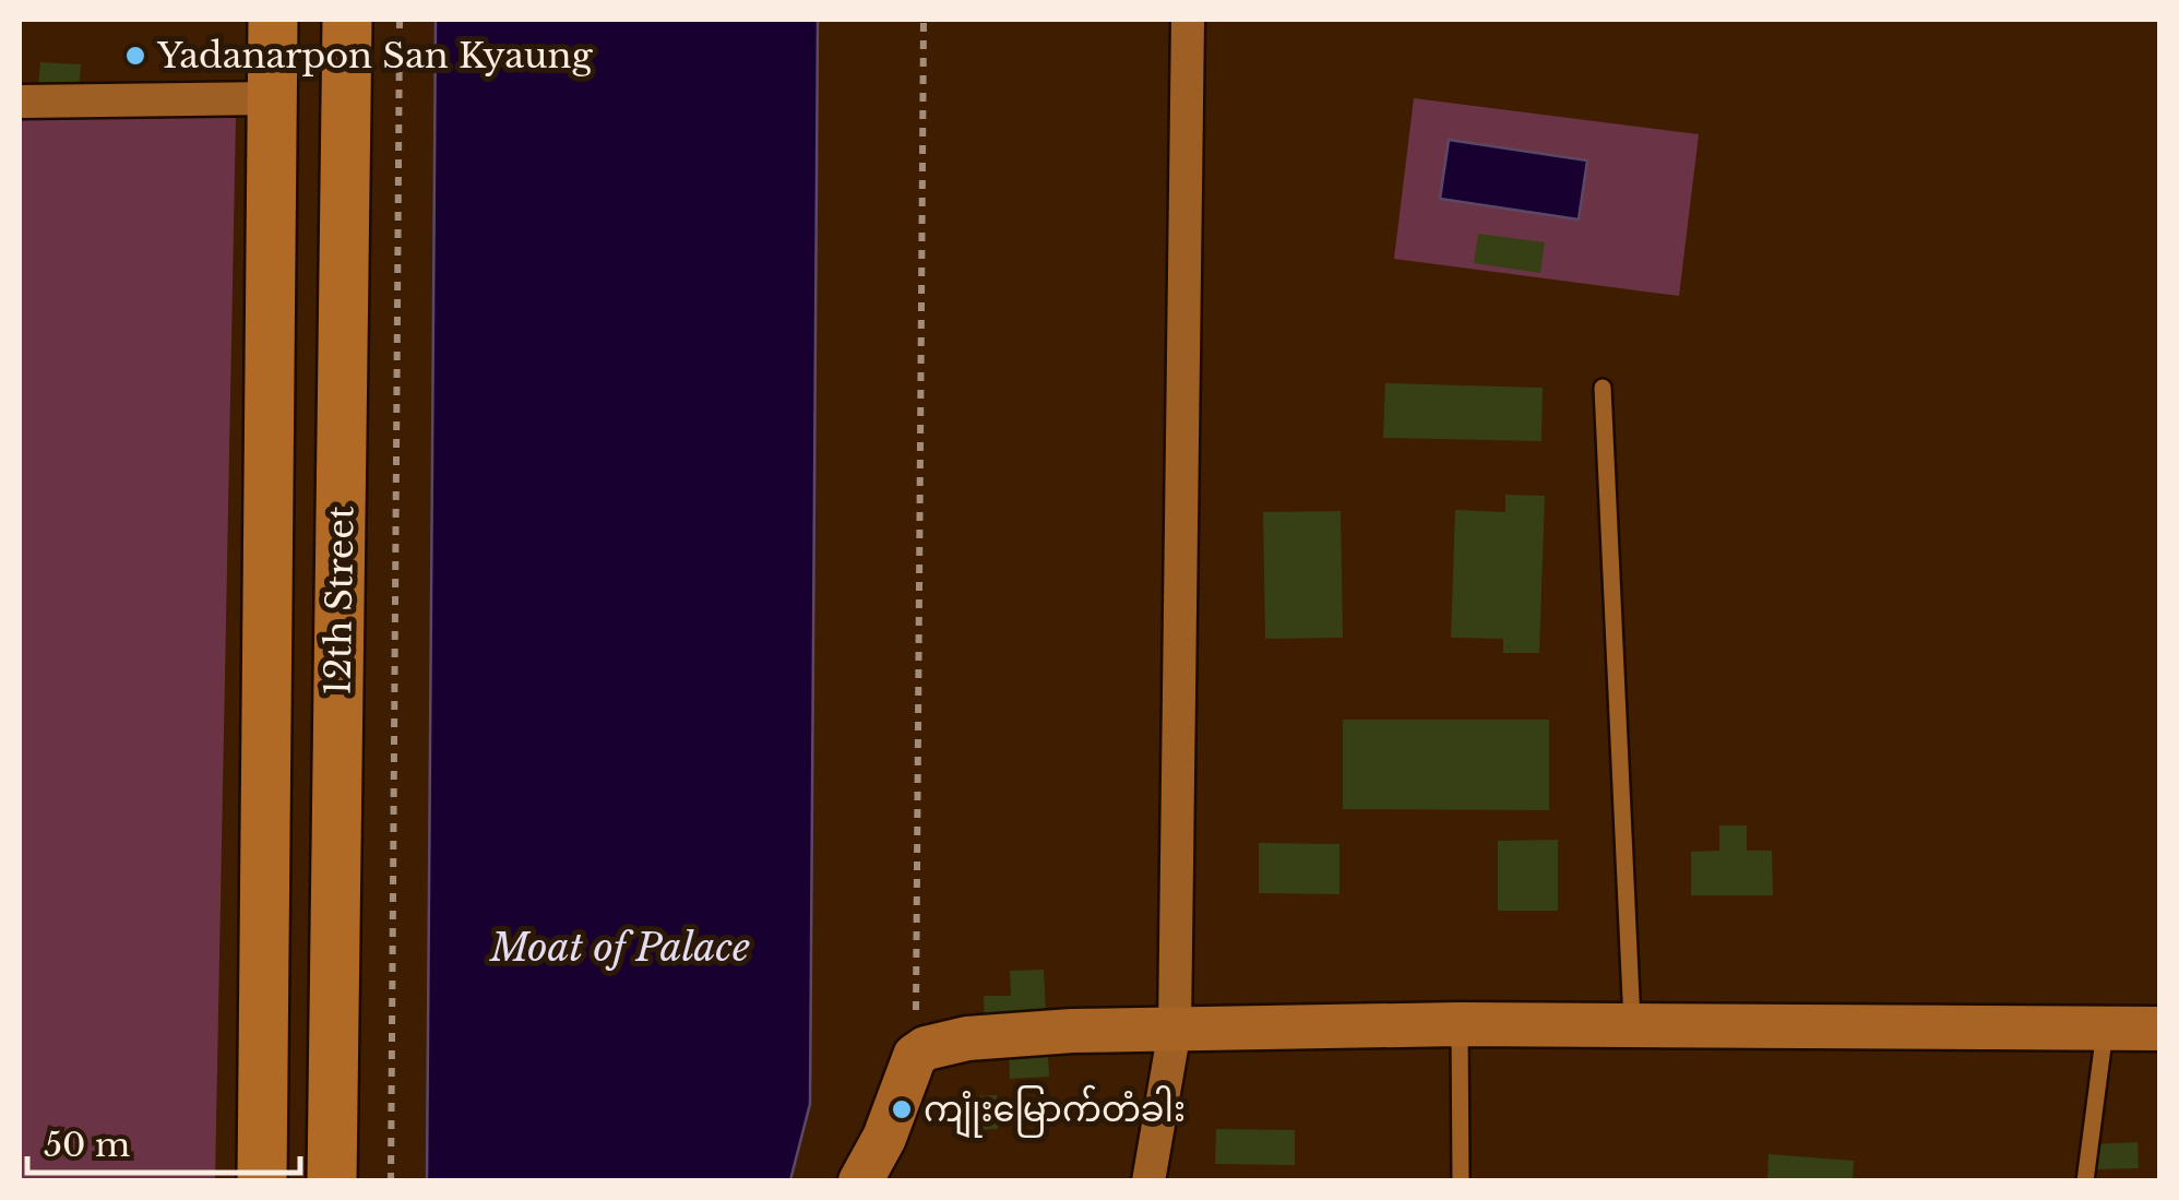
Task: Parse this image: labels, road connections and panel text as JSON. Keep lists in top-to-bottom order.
{
  "streets": {
    "main road": ["12th Street"]
  },
  "water": ["Moat of Palace"],
  "places": ["Yadanarpon San Kyaung", "ကျုံးမြောက်တံခါး"],
  "scale_bar": "50 m"
}
